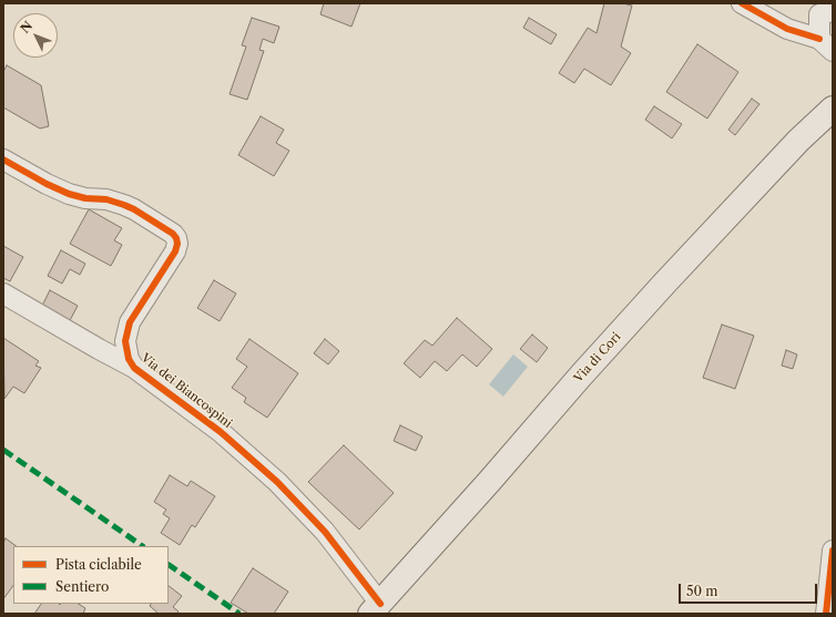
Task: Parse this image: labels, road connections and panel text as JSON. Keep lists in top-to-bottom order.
{
  "streets": {
    "main road": ["Via di Cori"],
    "street": ["Via dei Biancospini"]
  },
  "crossings": [
    ["Via di Cori", "Via dei Biancospini"]
  ],
  "legend": ["Pista ciclabile", "Sentiero"],
  "scale_bar": "50 m",
  "north": "top left"
}
